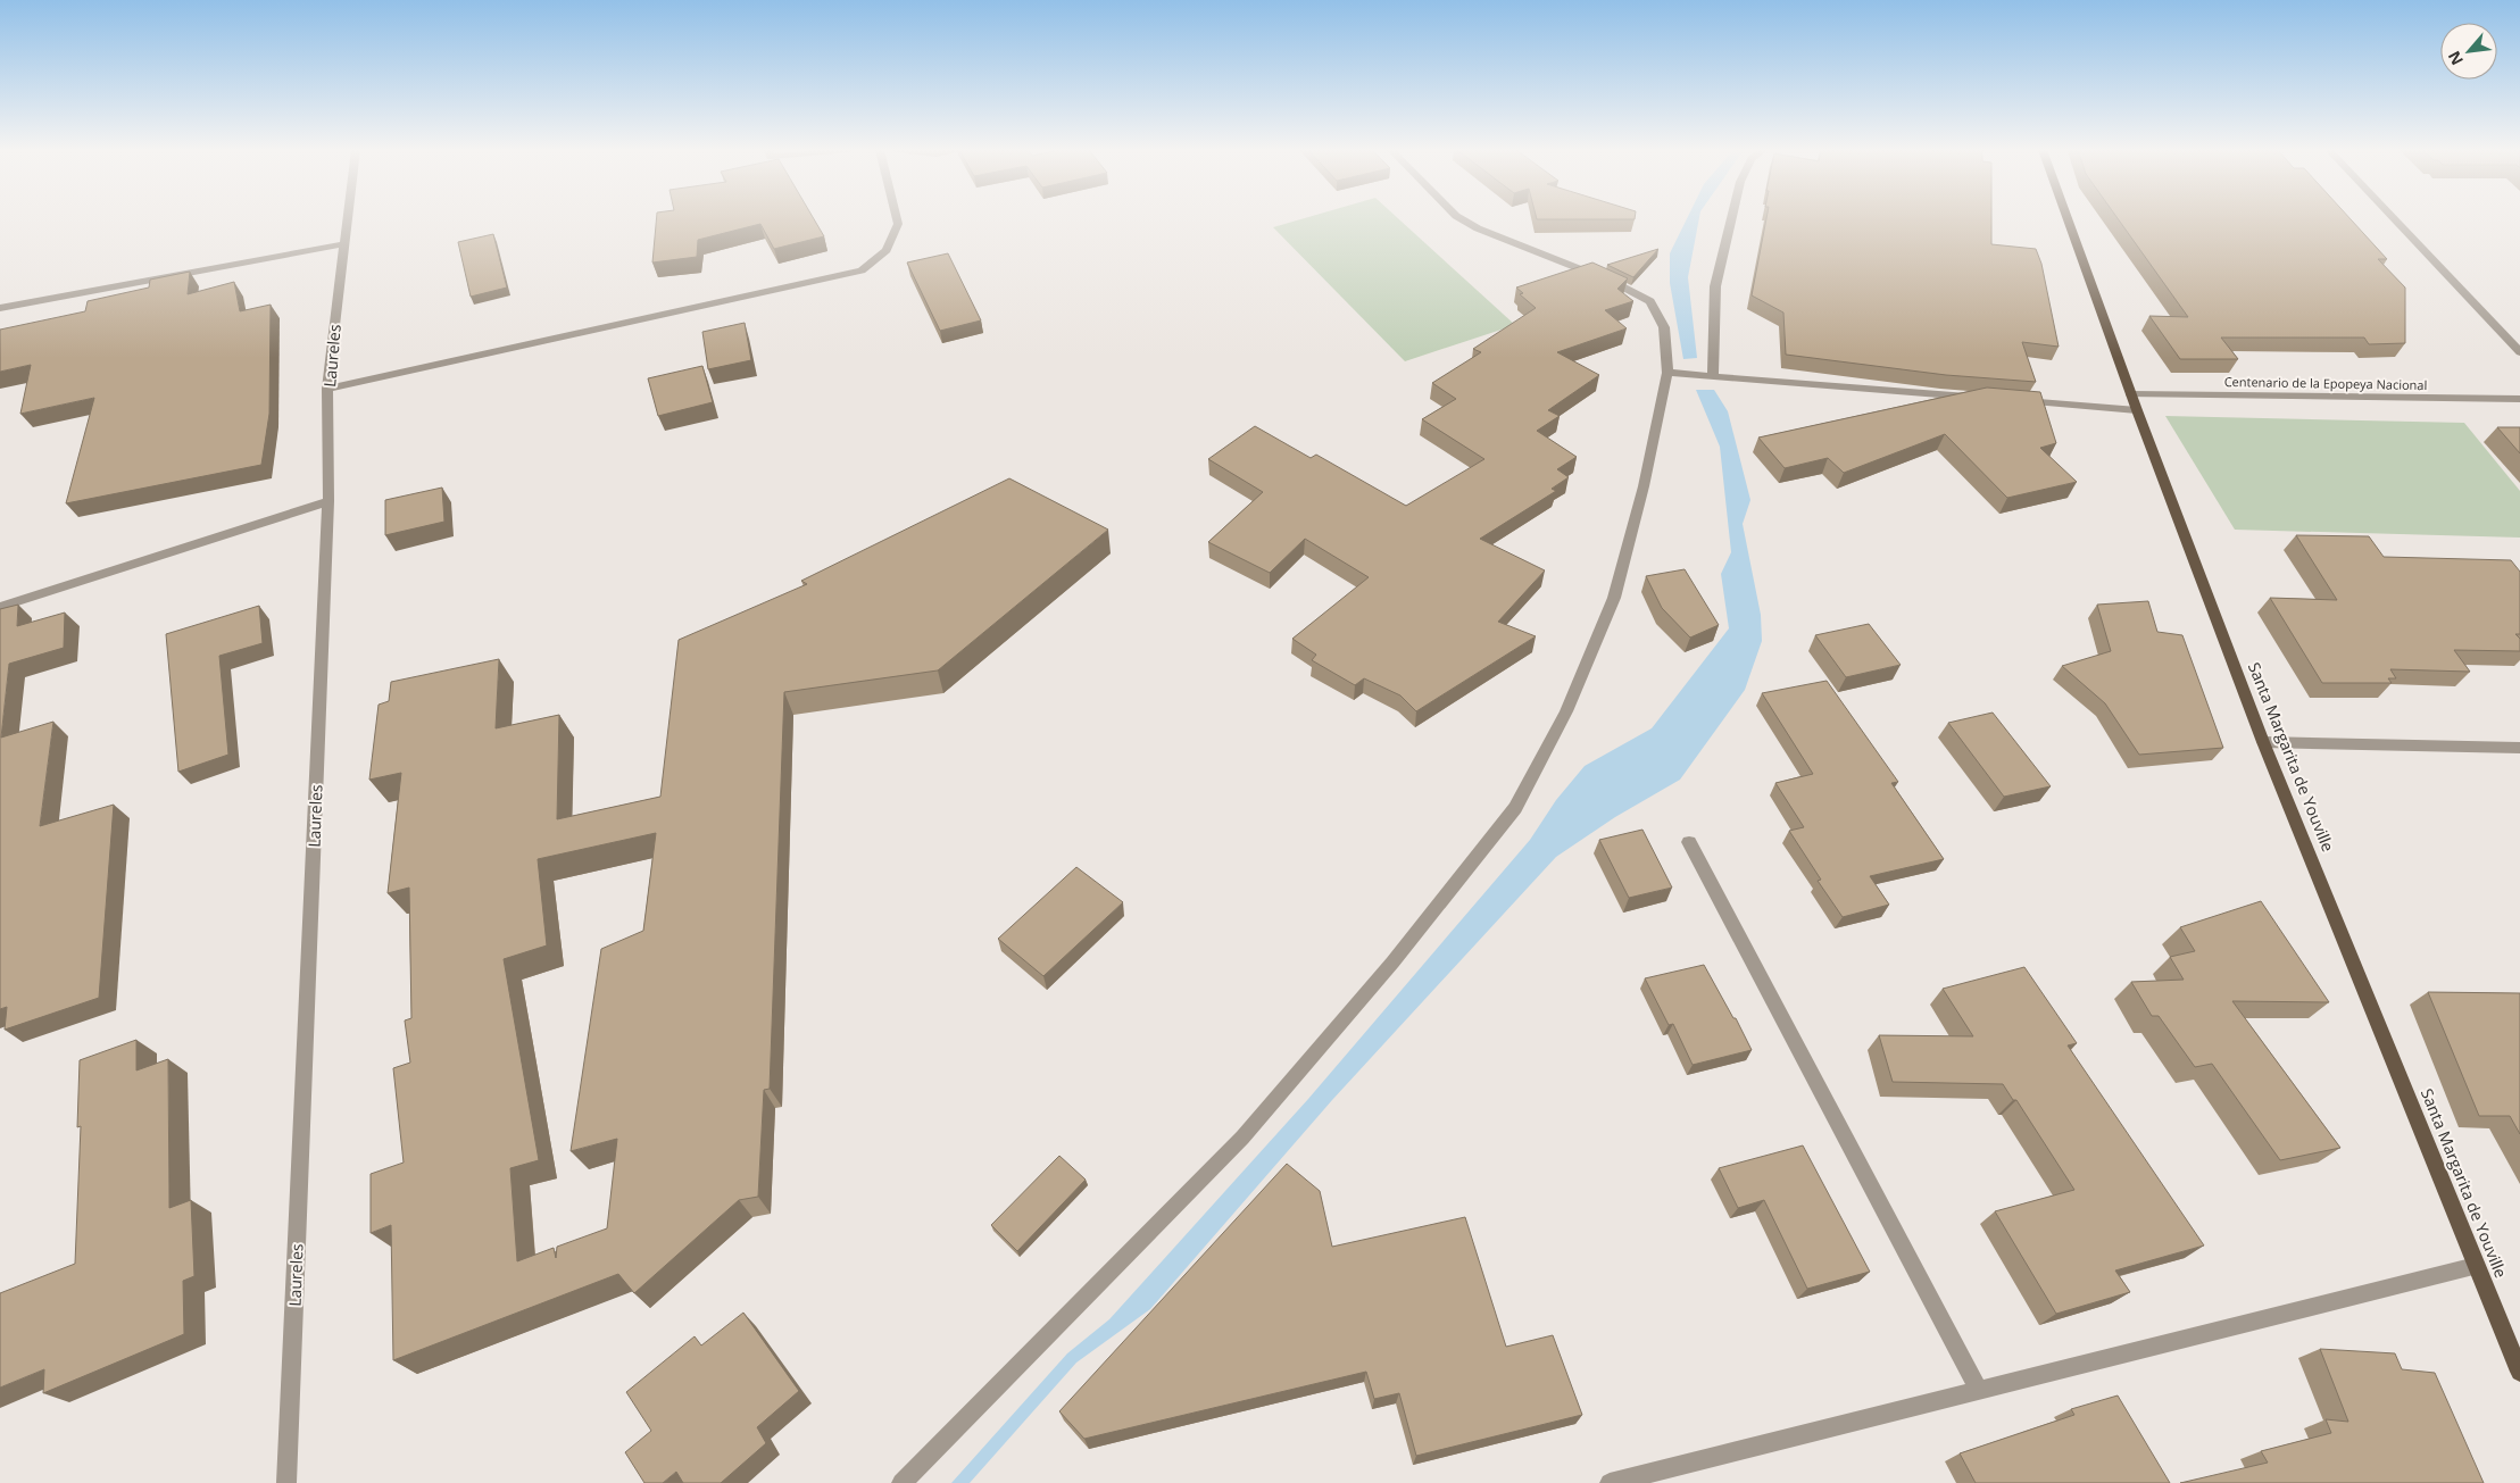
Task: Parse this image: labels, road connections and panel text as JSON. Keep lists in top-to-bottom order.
{
  "streets": {
    "main road": ["Santa Margarita de Youville"],
    "street": ["Laureles", "Centenario de la Epopeya Nacional"]
  },
  "crossings": [
    ["Centenario de la Epopeya Nacional", "Santa Margarita de Youville"]
  ],
  "north": "bottom left"
}
